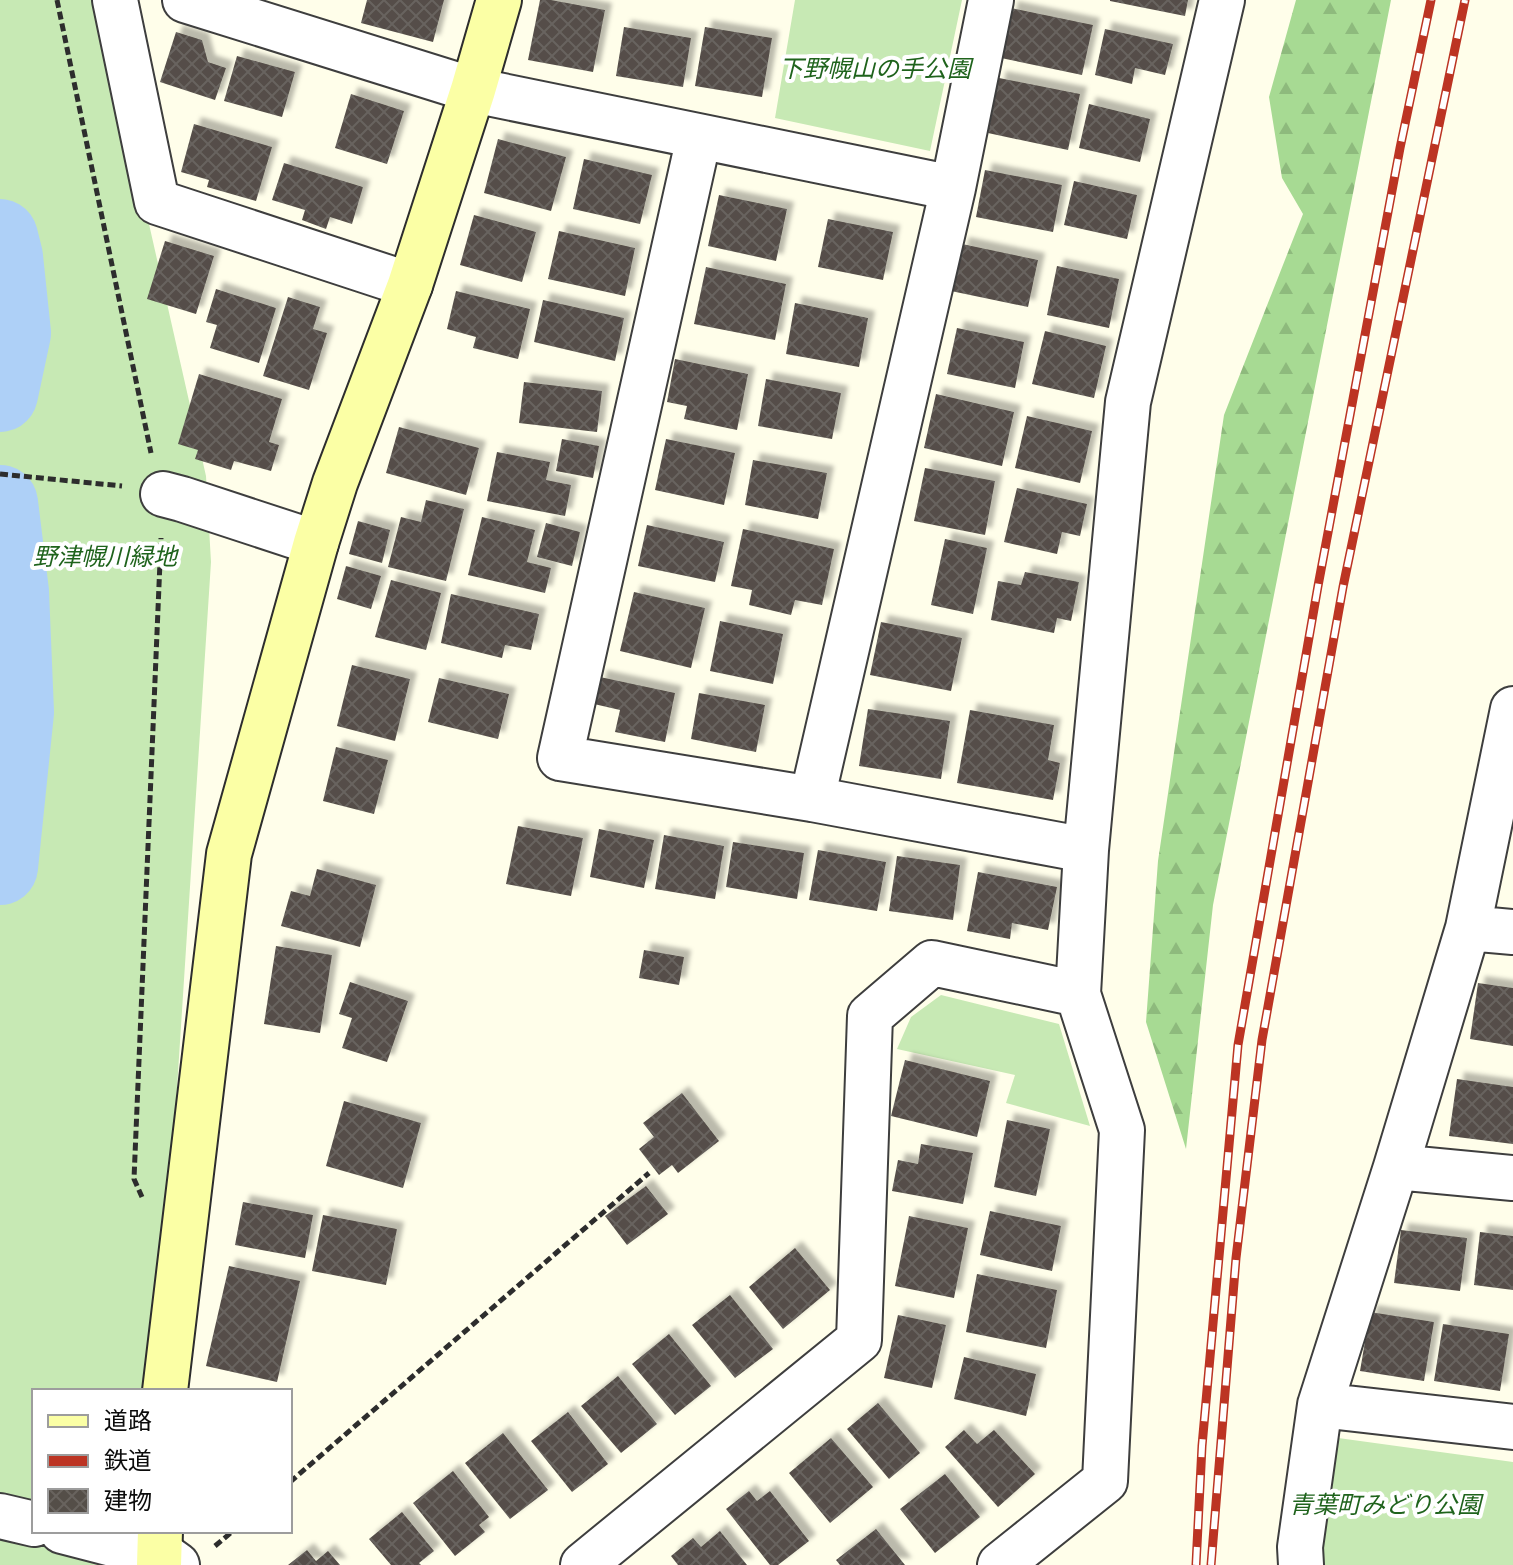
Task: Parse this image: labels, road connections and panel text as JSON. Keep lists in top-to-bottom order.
{
  "parks": ["下野幌山の手公園", "野津幌川緑地", "青葉町みどり公園"],
  "legend": ["道路", "鉄道", "建物"]
}
